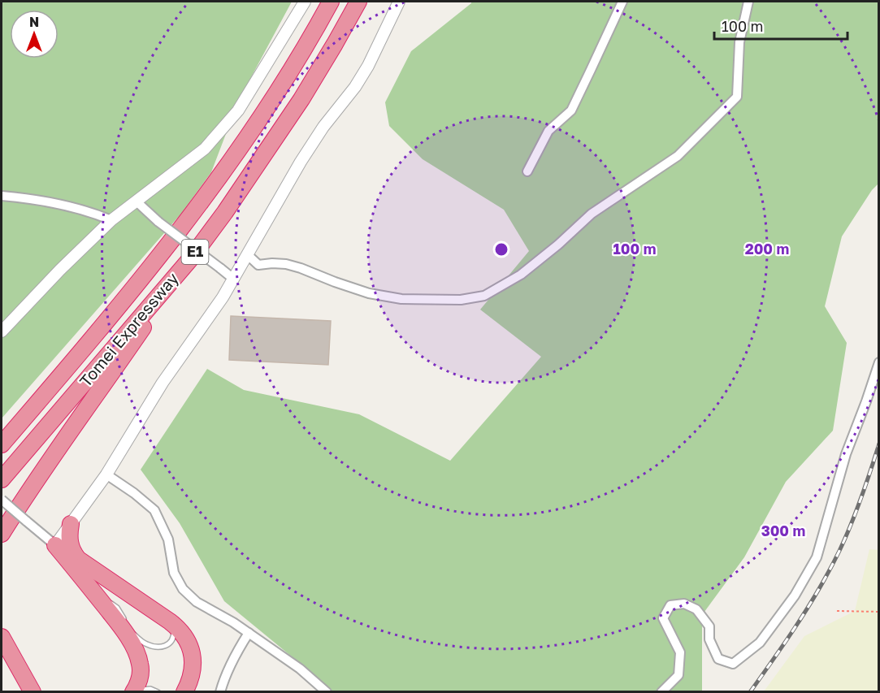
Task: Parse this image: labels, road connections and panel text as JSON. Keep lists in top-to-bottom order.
{
  "streets": {
    "highway": ["E1", "Tomei Expressway"]
  },
  "scale_bar": "100 m",
  "north": "top",
  "rings": ["100 m", "200 m", "300 m"]
}
